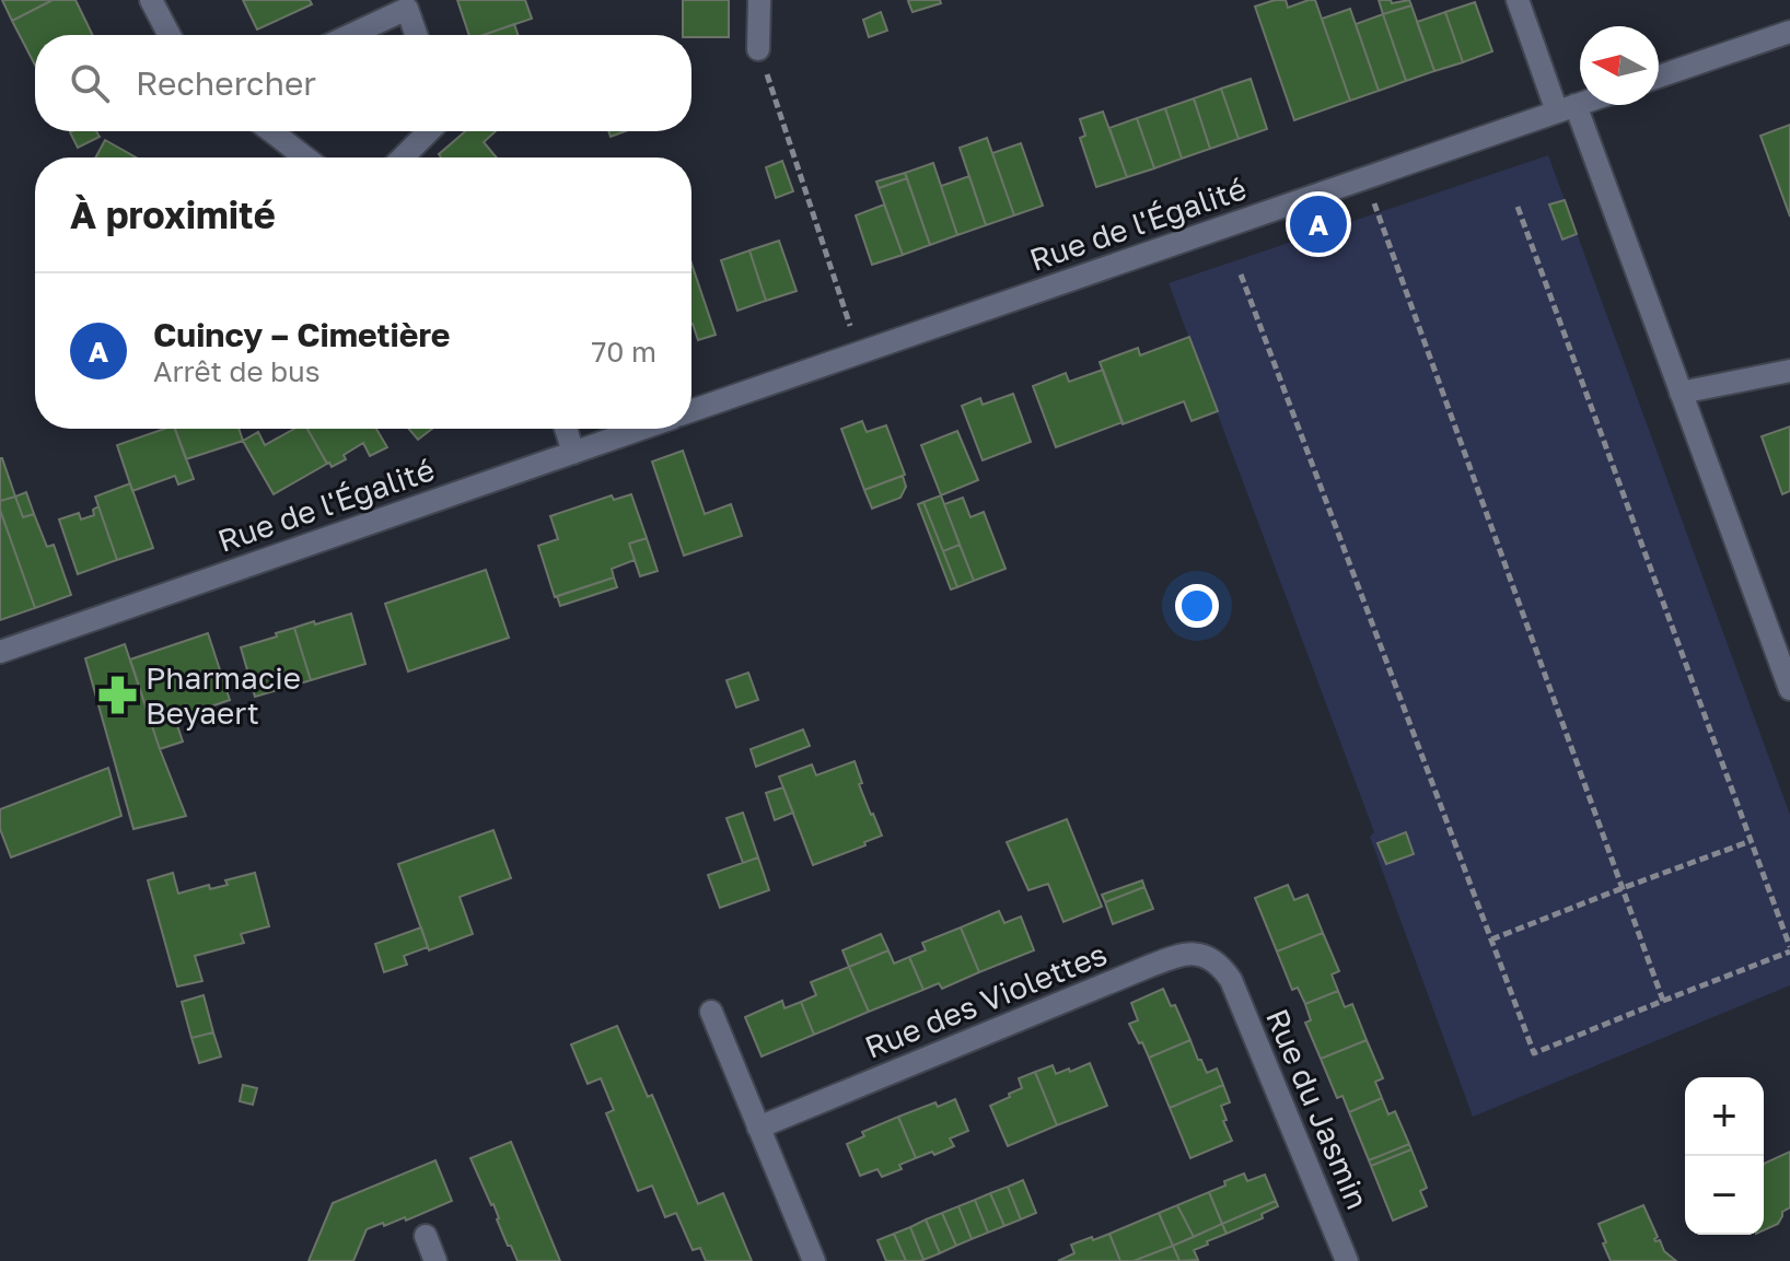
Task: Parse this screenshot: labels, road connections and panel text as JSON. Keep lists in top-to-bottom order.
{
  "streets": {
    "street": ["Rue de l'Égalité", "Rue des Violettes", "Rue du Jasmin"]
  },
  "crossings": [
    ["Rue des Violettes", "Rue du Jasmin"]
  ],
  "places": {
    "pharmacy": ["Pharmacie Beyaert"]
  },
  "north": "left",
  "page": {
    "search": "Rechercher",
    "heading": "À proximité",
    "pins": "A",
    "list": [
      {
        "mark": "A",
        "name": "Cuincy – Cimetière",
        "note": "Arrêt de bus",
        "value": "70 m"
      }
    ],
    "map_buttons": ["+", "−"]
  }
}
